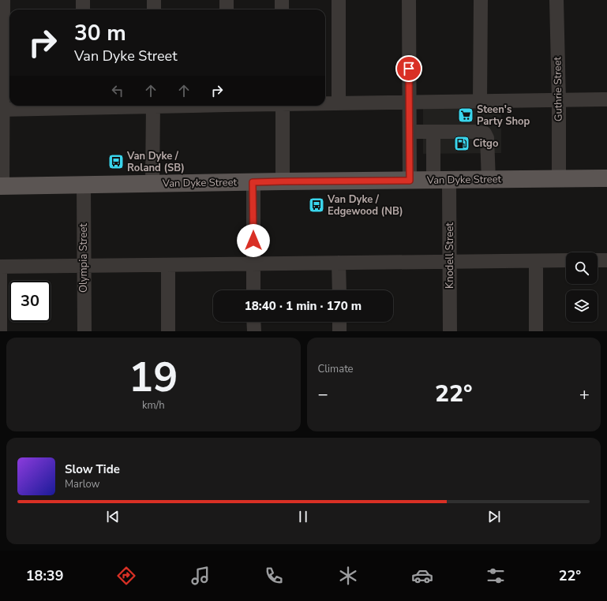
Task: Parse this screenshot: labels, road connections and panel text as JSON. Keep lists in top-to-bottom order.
{
  "streets": {
    "main road": ["Van Dyke Street"],
    "street": ["Guthrie Street", "Knodell Street", "Olympia Street"]
  },
  "crossings": [
    ["Guthrie Street", "Van Dyke Street"],
    ["Van Dyke Street", "Knodell Street"],
    ["Van Dyke Street", "Olympia Street"]
  ],
  "places": {
    "supermarket": ["Steen's Party Shop"],
    "fuel station": ["Citgo"],
    "bus stop": ["Van Dyke / Roland (SB)", "Van Dyke / Edgewood (NB)"]
  },
  "page": {
    "turn": ["30 m", "Van Dyke Street"],
    "limit": "30",
    "trip": "18:40 · 1 min · 170 m",
    "tile": [
      ["19", "km/h"],
      "Climate"
    ],
    "heat": ["−", "22°", "+"],
    "song": ["Slow Tide", "Marlow"],
    "tabs": ["18:39", "22°"]
  }
}
